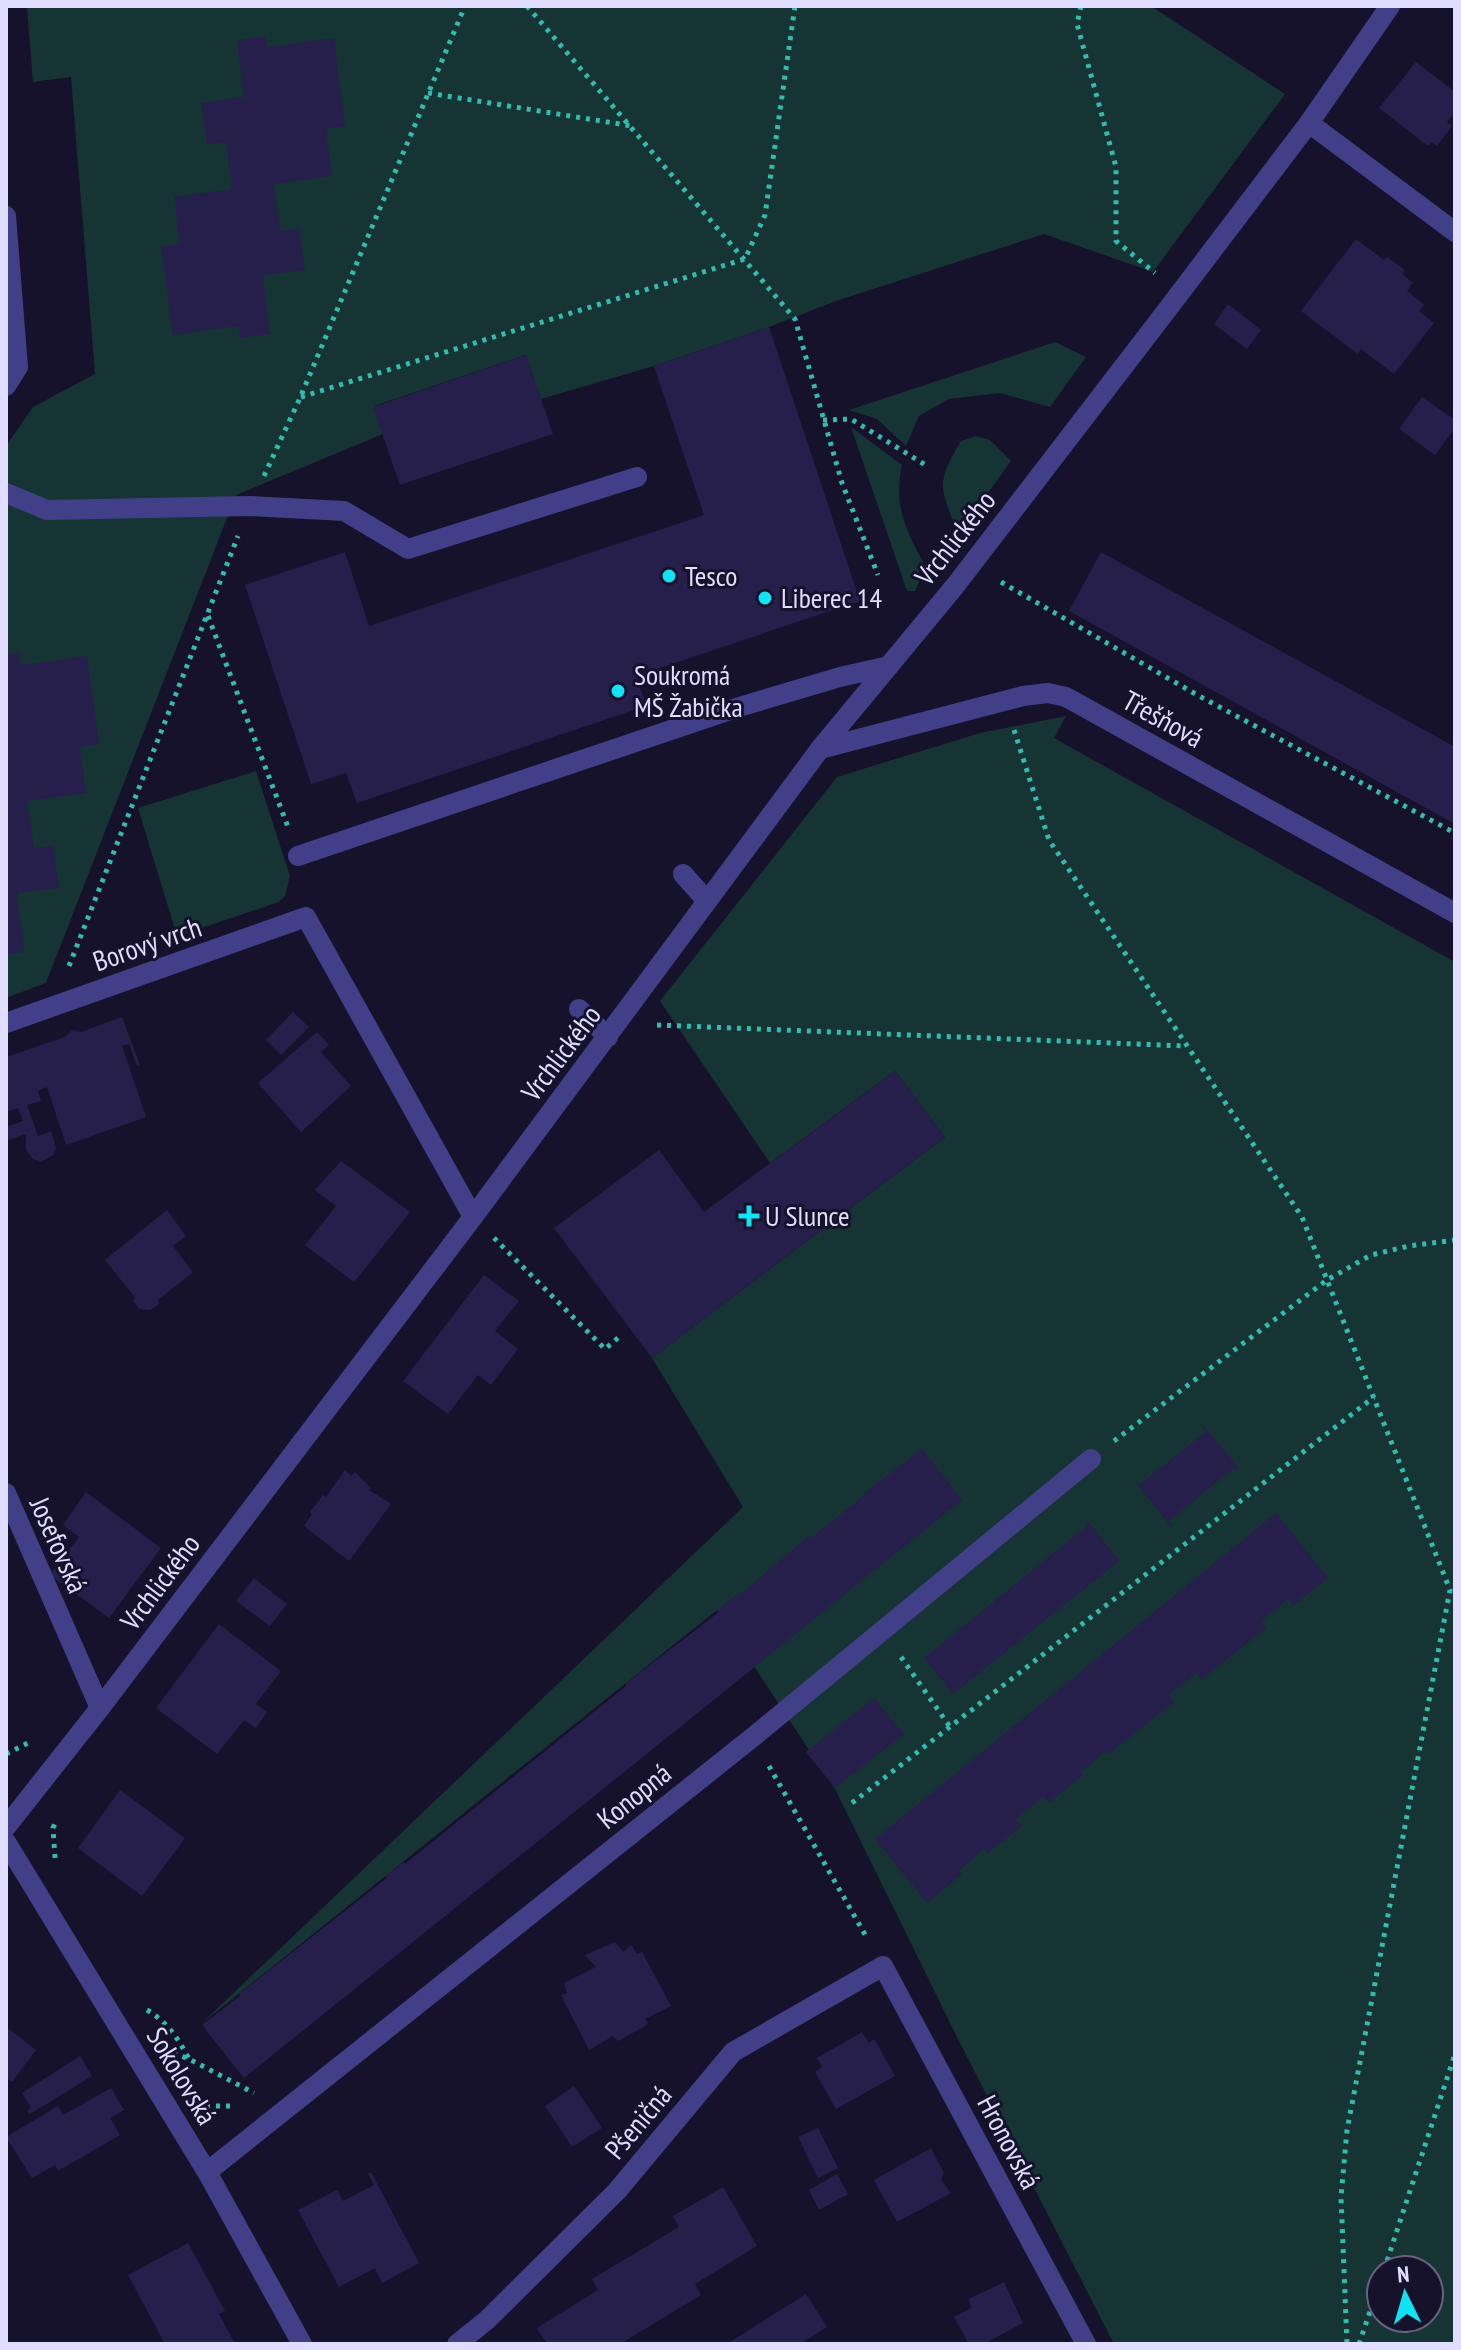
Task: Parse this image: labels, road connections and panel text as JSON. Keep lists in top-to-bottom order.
{
  "streets": {
    "street": [
      "Vrchlického",
      "Třešňová",
      "Borový vrch",
      "Josefovská",
      "Konopná",
      "Sokolovská",
      "Pšeničná",
      "Hronovská"
    ]
  },
  "crossings": [
    ["Vrchlického", "Třešňová"],
    ["Vrchlického", "Borový vrch"],
    ["Vrchlického", "Josefovská"],
    ["Konopná", "Sokolovská"],
    ["Pšeničná", "Hronovská"]
  ],
  "places": {
    "other": ["Tesco", "Liberec 14", "Soukromá MŠ Žabička"],
    "health": ["U Slunce"]
  },
  "north": "top"
}
